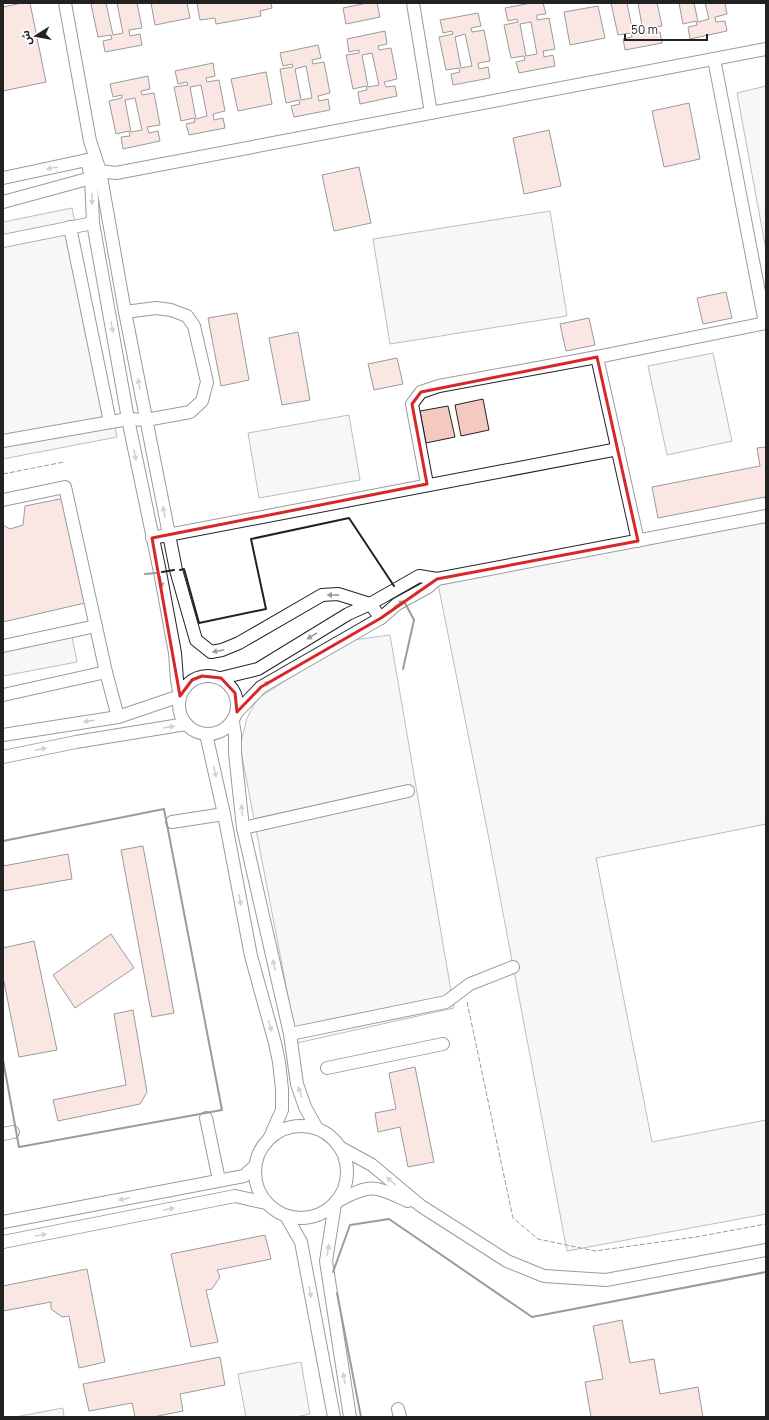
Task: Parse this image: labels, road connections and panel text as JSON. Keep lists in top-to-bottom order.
{
  "scale_bar": "50 m",
  "north": "left"
}
